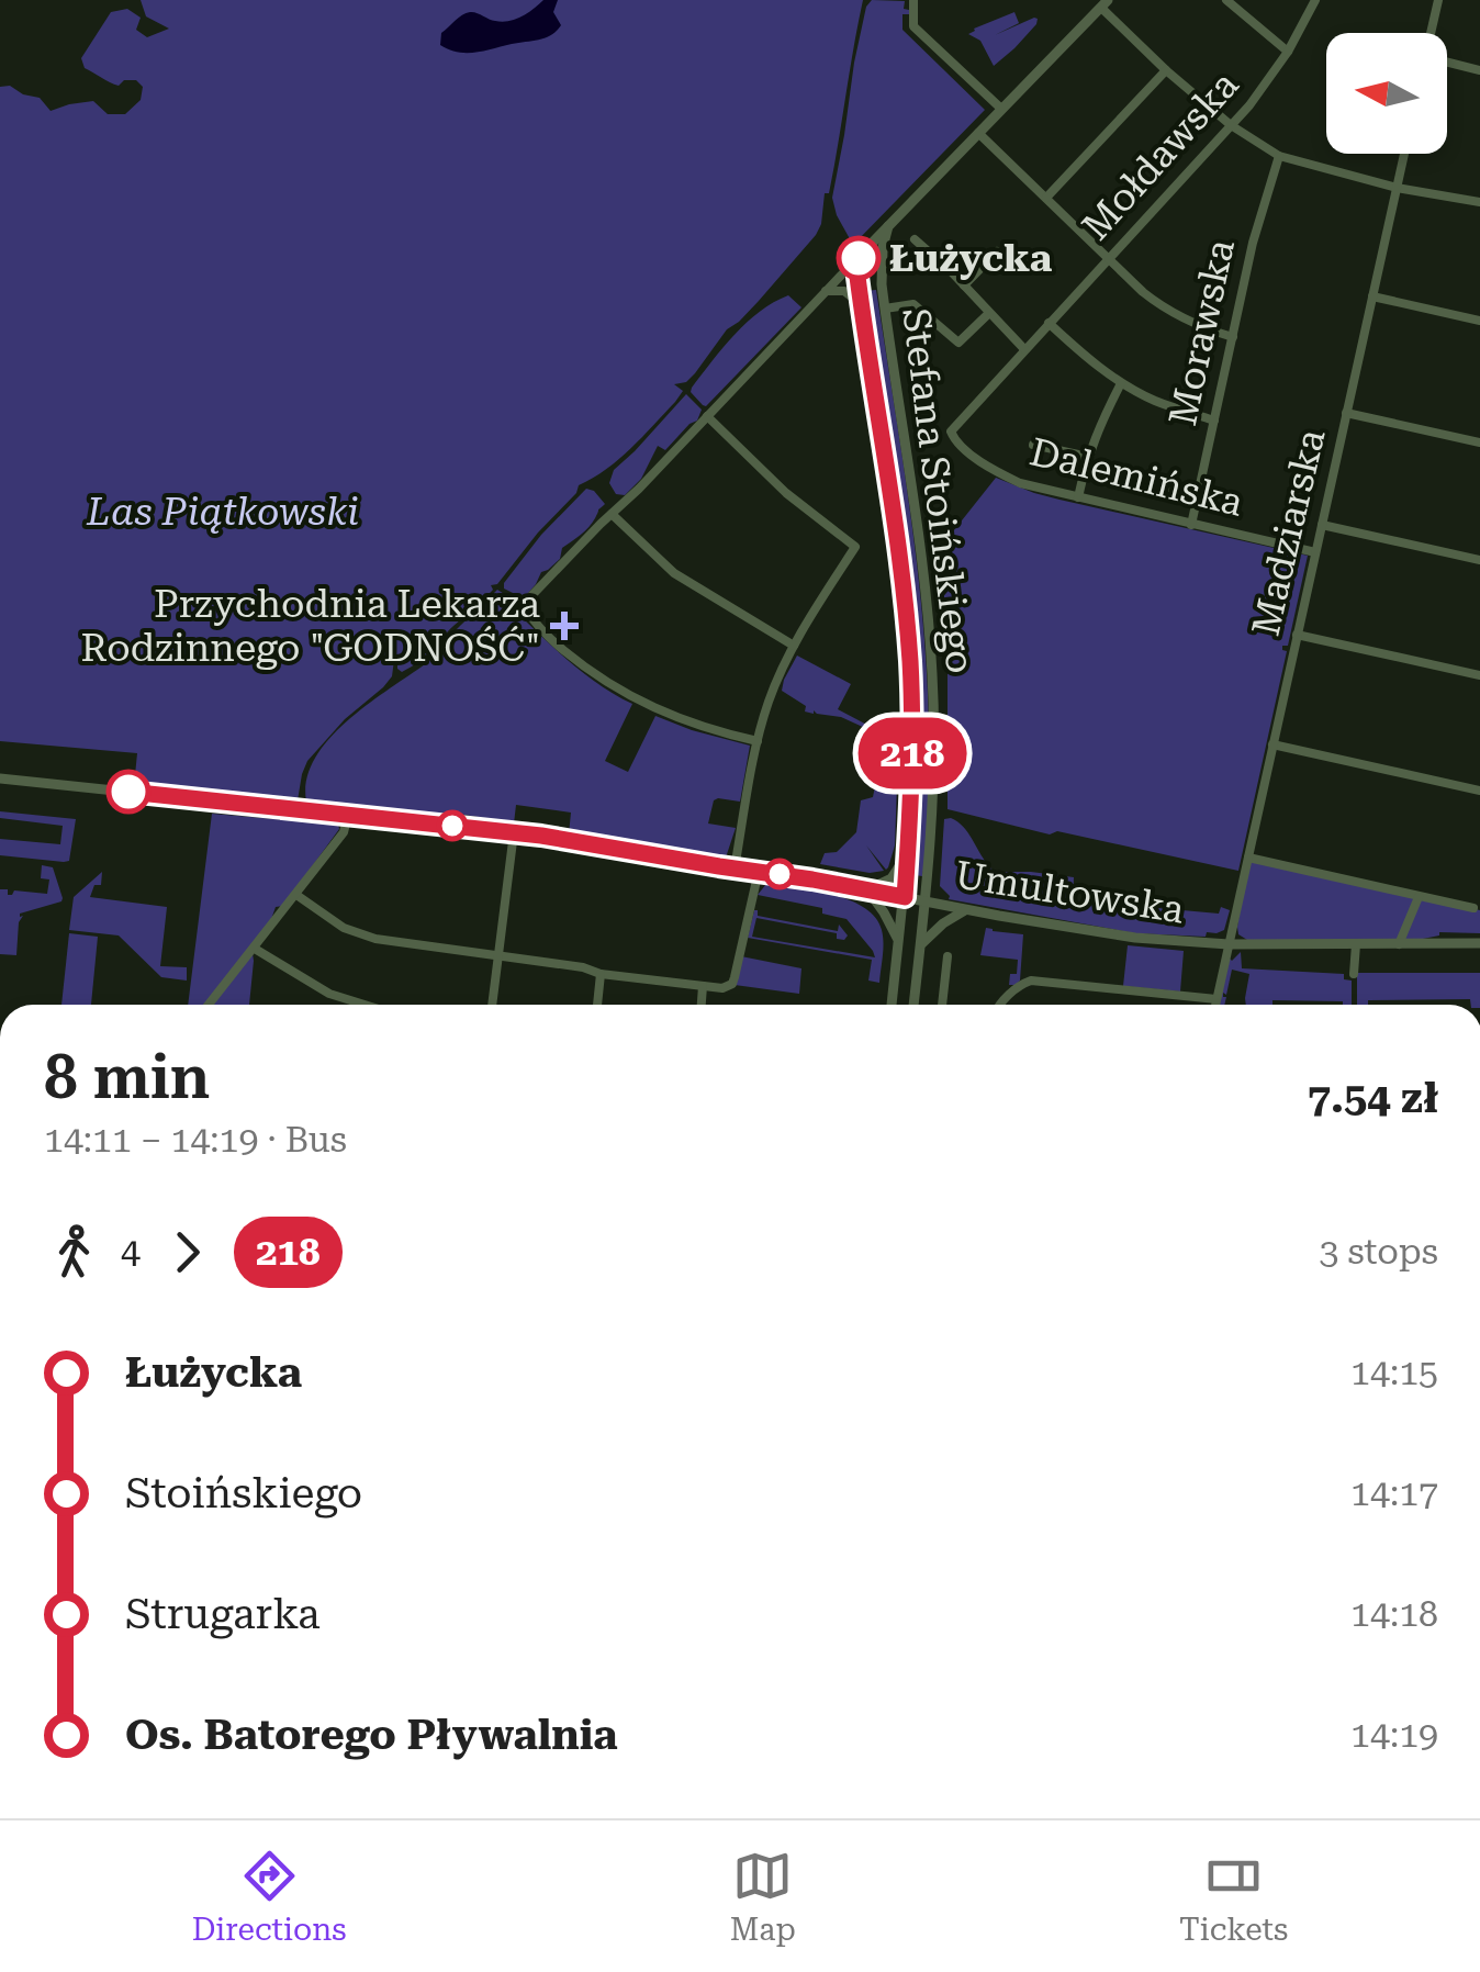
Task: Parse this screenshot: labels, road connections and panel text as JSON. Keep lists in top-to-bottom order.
{
  "streets": {
    "street": [
      "Mołdawska",
      "Morawska",
      "Dalemińska",
      "Stefana Stoińskiego",
      "Madziarska",
      "Umultowska"
    ]
  },
  "crossings": [
    ["Mołdawska", "Dalemińska"],
    ["Morawska", "Dalemińska"],
    ["Dalemińska", "Madziarska"],
    ["Stefana Stoińskiego", "Umultowska"],
    ["Madziarska", "Umultowska"]
  ],
  "parks": ["Las Piątkowski"],
  "places": {
    "other": ["Łużycka"],
    "health": ["Przychodnia Lekarza Rodzinnego \"GODNOŚĆ\""]
  },
  "lines": ["bus line 218"],
  "north": "left",
  "page": {
    "on_map": "218",
    "heading": ["8 min", "14:11 – 14:19 · Bus", "7.54 zł"],
    "legs": ["4", "218", "3 stops"],
    "list": [
      {
        "name": "Łużycka",
        "value": "14:15"
      },
      {
        "name": "Stoińskiego",
        "value": "14:17"
      },
      {
        "name": "Strugarka",
        "value": "14:18"
      },
      {
        "name": "Os. Batorego Pływalnia",
        "value": "14:19"
      }
    ],
    "tabs": ["Directions", "Map", "Tickets"]
  }
}
